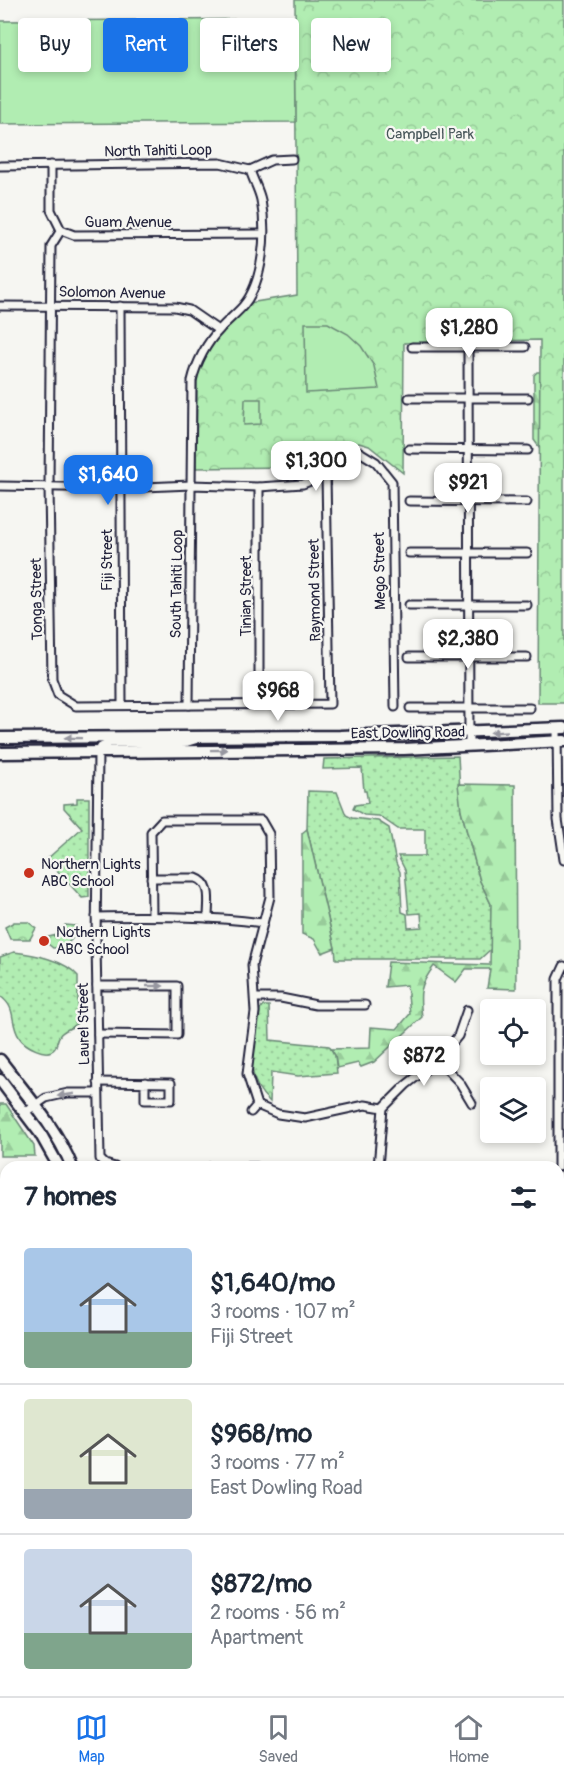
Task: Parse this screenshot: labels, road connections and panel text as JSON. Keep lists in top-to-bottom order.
{
  "streets": {
    "main road": ["East Dowling Road"],
    "street": [
      "North Tahiti Loop",
      "Guam Avenue",
      "Solomon Avenue",
      "Fiji Street",
      "Mego Street",
      "South Tahiti Loop",
      "Raymond Street",
      "Tinian Street",
      "Tonga Street",
      "Laurel Street"
    ]
  },
  "crossings": [
    ["Guam Avenue", "South Tahiti Loop"],
    ["Guam Avenue", "Tonga Street"],
    ["Solomon Avenue", "Fiji Street"],
    ["Solomon Avenue", "South Tahiti Loop"],
    ["Solomon Avenue", "Tonga Street"],
    ["Fiji Street", "Tonga Street"],
    ["Mego Street", "Raymond Street"],
    ["South Tahiti Loop", "Tonga Street"],
    ["Raymond Street", "Tonga Street"],
    ["Tinian Street", "Tonga Street"],
    ["East Dowling Road", "Laurel Street"]
  ],
  "parks": ["Campbell Park"],
  "places": ["Northern Lights ABC School", "Nothern Lights ABC School"],
  "page": {
    "chip": [
      "Buy",
      "Rent",
      "Filters",
      "New"
    ],
    "price": [
      "$1,280",
      "$1,300",
      "$1,640",
      "$921",
      "$2,380",
      "$968",
      "$872"
    ],
    "heading": "7 homes",
    "list": [
      {
        "name": "$1,640/mo",
        "note": "3 rooms · 107 m² · Fiji Street"
      },
      {
        "name": "$968/mo",
        "note": "3 rooms · 77 m² · East Dowling Road"
      },
      {
        "name": "$872/mo",
        "note": "2 rooms · 56 m² · Apartment"
      }
    ],
    "tabs": ["Map", "Saved", "Home"]
  }
}
